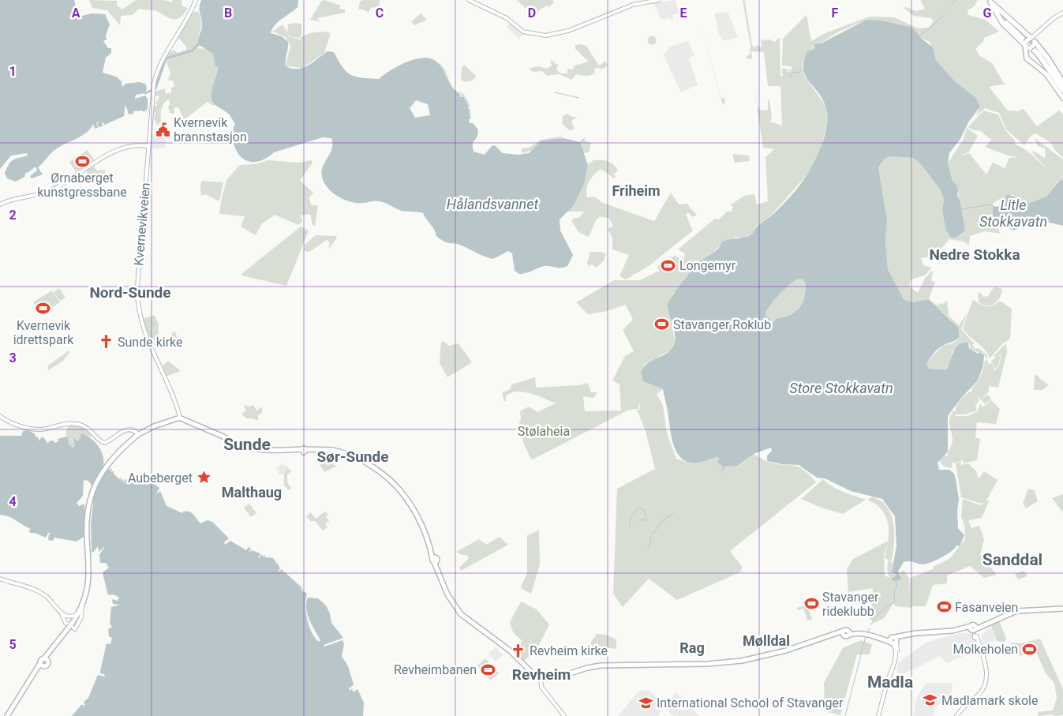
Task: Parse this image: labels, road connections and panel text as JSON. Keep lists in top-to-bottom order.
{
  "streets": {
    "main road": ["Kvernevikveien"]
  },
  "districts": [
    "Friheim",
    "Nedre Stokka",
    "Nord-Sunde",
    "Sunde",
    "Sør-Sunde",
    "Malthaug",
    "Sanddal",
    "Mølldal",
    "Rag",
    "Revheim",
    "Madla"
  ],
  "water": ["Hålandsvannet", "Litle Stokkavatn", "Store Stokkavatn"],
  "parks": ["Stølaheia"],
  "places": {
    "public building": ["Kvernevik brannstasjon"],
    "sports": [
      "Ørnaberget kunstgressbane",
      "Longemyr",
      "Kvernevik idrettspark",
      "Stavanger Roklub",
      "Stavanger rideklubb",
      "Fasanveien",
      "Molkeholen",
      "Revheimbanen"
    ],
    "church": ["Sunde kirke", "Revheim kirke"],
    "place": ["Aubeberget"],
    "school or university": ["Madlamark skole", "International School of Stavanger"]
  },
  "grid": {
    "columns": [
      "A",
      "B",
      "C",
      "D",
      "E",
      "F",
      "G"
    ],
    "rows": [
      "1",
      "2",
      "3",
      "4",
      "5"
    ]
  }
}
